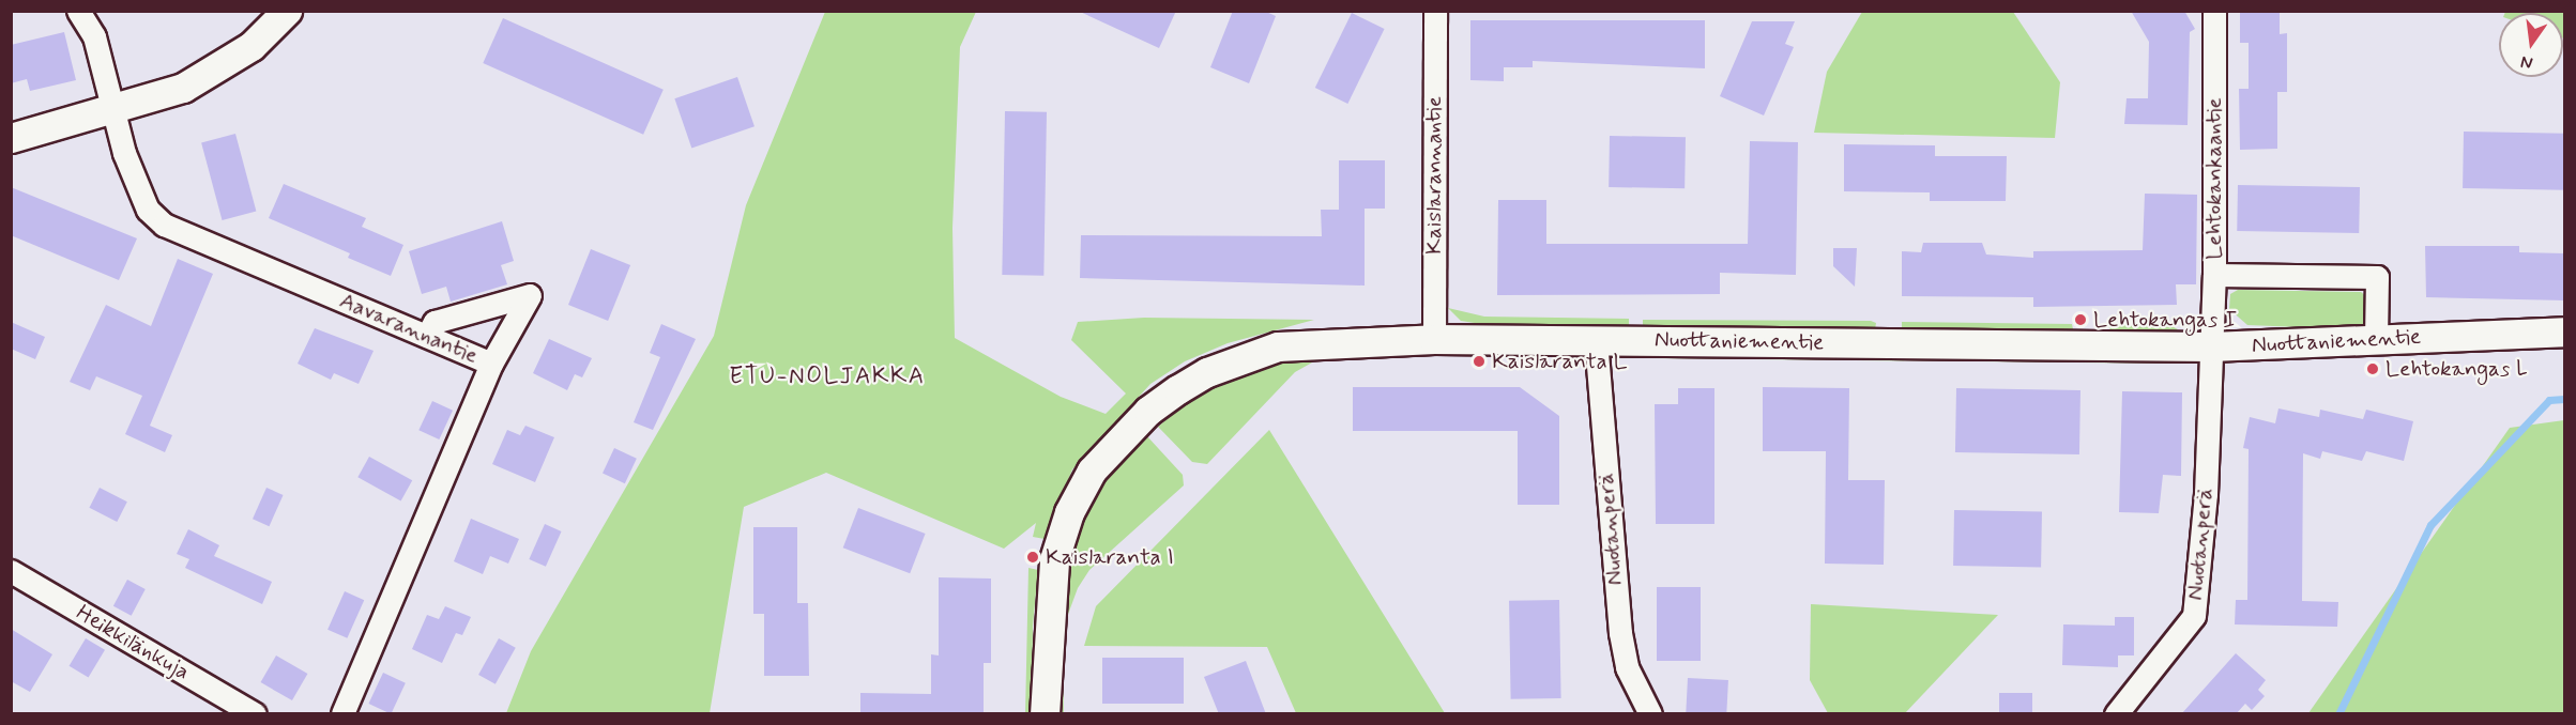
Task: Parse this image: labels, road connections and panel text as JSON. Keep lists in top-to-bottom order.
{
  "streets": {
    "street": [
      "Kaislarannantie",
      "Lehtokankaantie",
      "Aavarannantie",
      "Nuottaniementie",
      "Nuotanperä",
      "Heikkilänkuja"
    ]
  },
  "crossings": [
    ["Kaislarannantie", "Nuottaniementie"],
    ["Lehtokankaantie", "Nuottaniementie"],
    ["Lehtokankaantie", "Nuotanperä"],
    ["Nuottaniementie", "Nuotanperä"]
  ],
  "districts": ["ETU-NOLJAKKA"],
  "places": [
    "Lehtokangas I",
    "Kaislaranta L",
    "Lehtokangas L",
    "Kaislaranta I"
  ],
  "north": "bottom"
}
